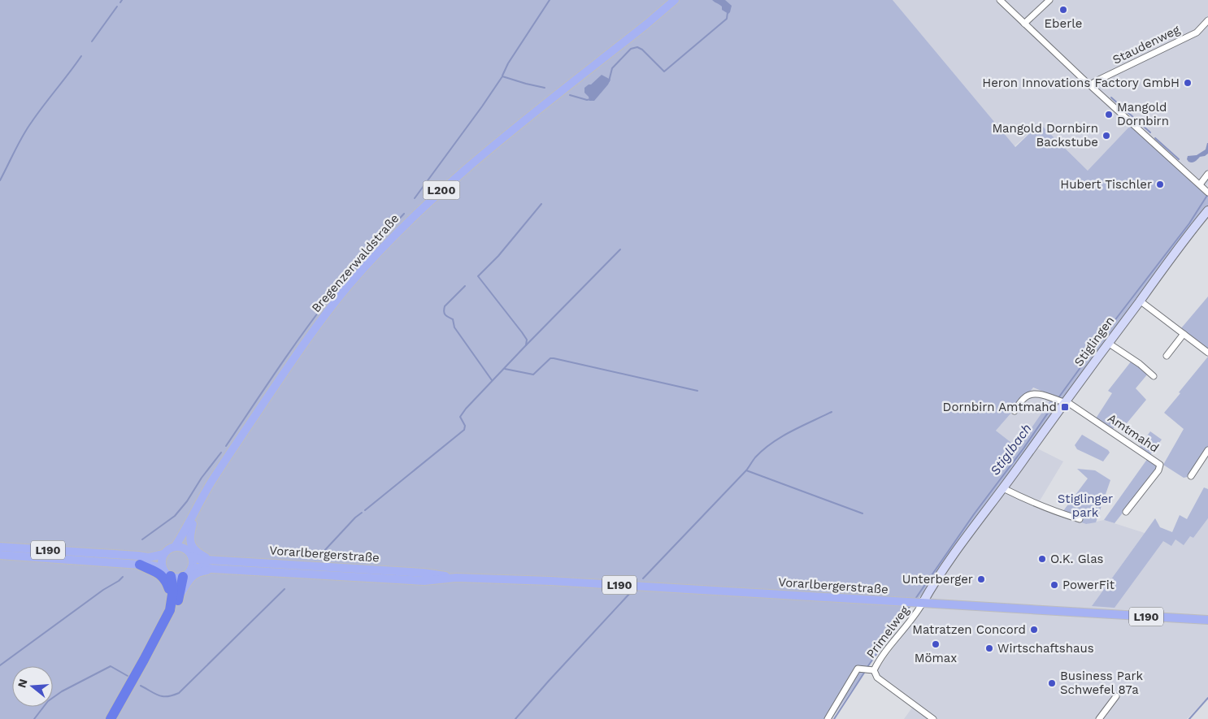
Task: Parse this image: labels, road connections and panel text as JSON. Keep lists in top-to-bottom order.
{
  "streets": {
    "main road": [
      "L200",
      "Bregenzerwaldstraße",
      "Stiglingen",
      "L190",
      "Vorarlbergerstraße"
    ],
    "street": ["Staudenweg", "Amtmahd", "Primelweg"]
  },
  "crossings": [
    ["Bregenzerwaldstraße", "L190"],
    ["Bregenzerwaldstraße", "Vorarlbergerstraße"],
    ["Stiglingen", "Amtmahd"],
    ["Stiglingen", "Vorarlbergerstraße"],
    ["Stiglingen", "Primelweg"],
    ["L190", "Vorarlbergerstraße"],
    ["Vorarlbergerstraße", "Primelweg"]
  ],
  "water": ["Stiglbach"],
  "parks": ["Stiglinger park"],
  "places": {
    "other": [
      "Eberle",
      "Heron Innovations Factory GmbH",
      "Mangold Dornbirn",
      "Mangold Dornbirn Backstube",
      "Hubert Tischler",
      "O.K. Glas",
      "Unterberger",
      "PowerFit",
      "Matratzen Concord",
      "Mömax",
      "Wirtschaftshaus",
      "Business Park Schwefel 87a"
    ],
    "transit": ["Dornbirn Amtmahd"]
  },
  "north": "left"
}
